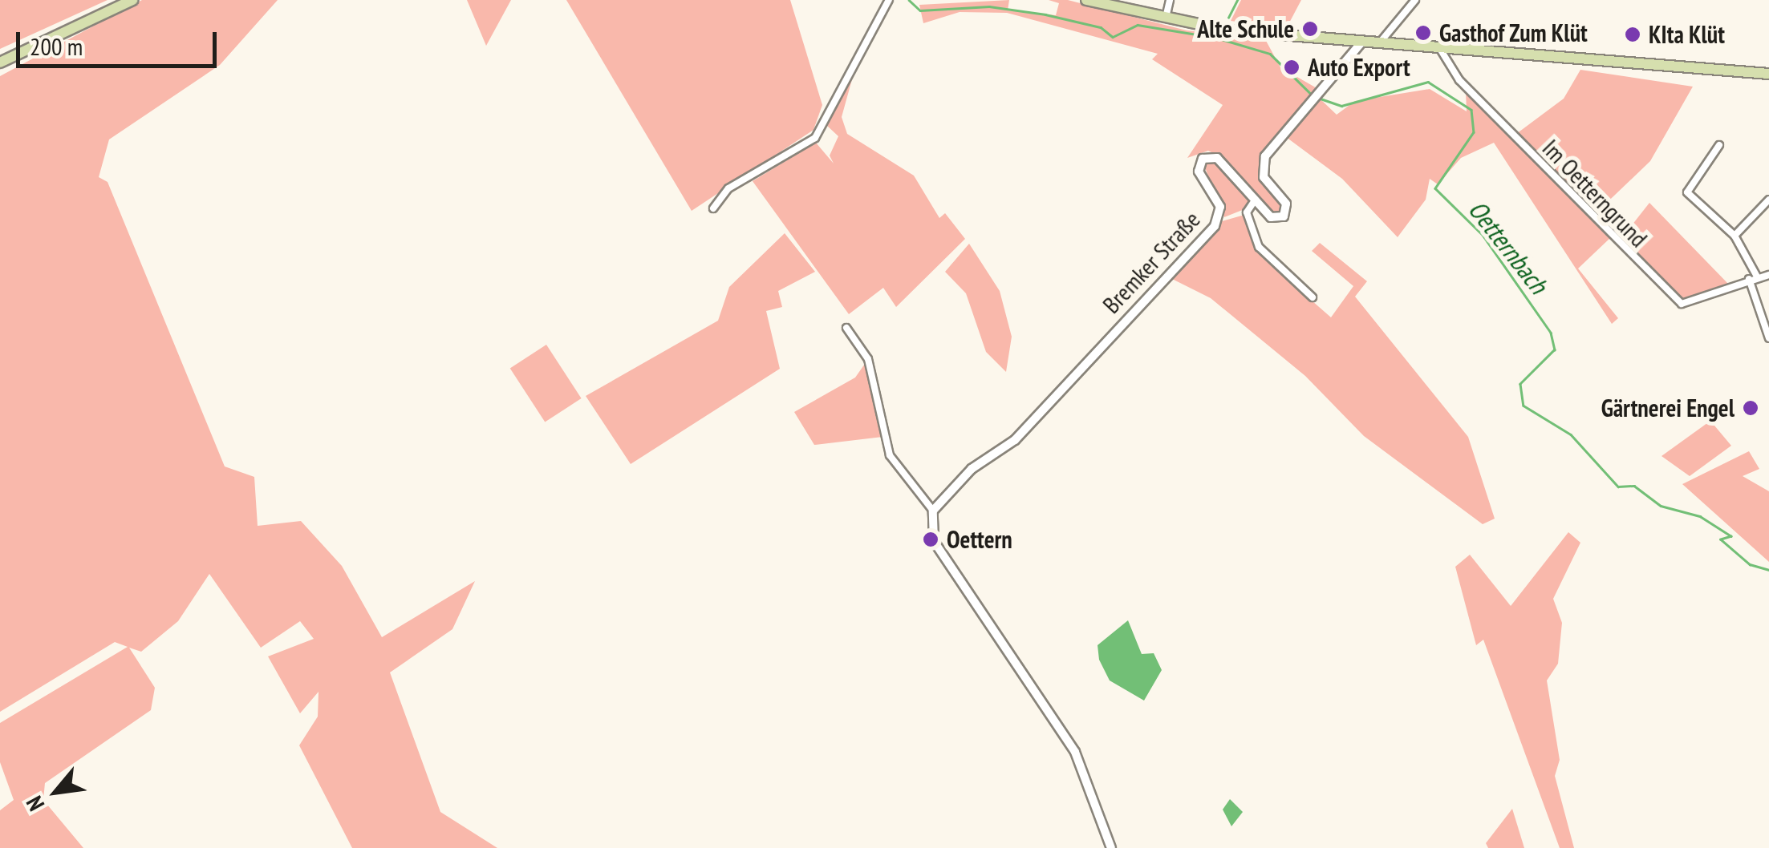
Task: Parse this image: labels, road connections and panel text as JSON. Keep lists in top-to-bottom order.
{
  "streets": {
    "street": ["Im Oetterngrund", "Bremker Straße"]
  },
  "water": ["Oetternbach"],
  "places": [
    "Alte Schule",
    "Gasthof Zum Klüt",
    "KIta Klüt",
    "Auto Export",
    "Gärtnerei Engel",
    "Oettern"
  ],
  "scale_bar": "200 m",
  "north": "bottom left"
}
